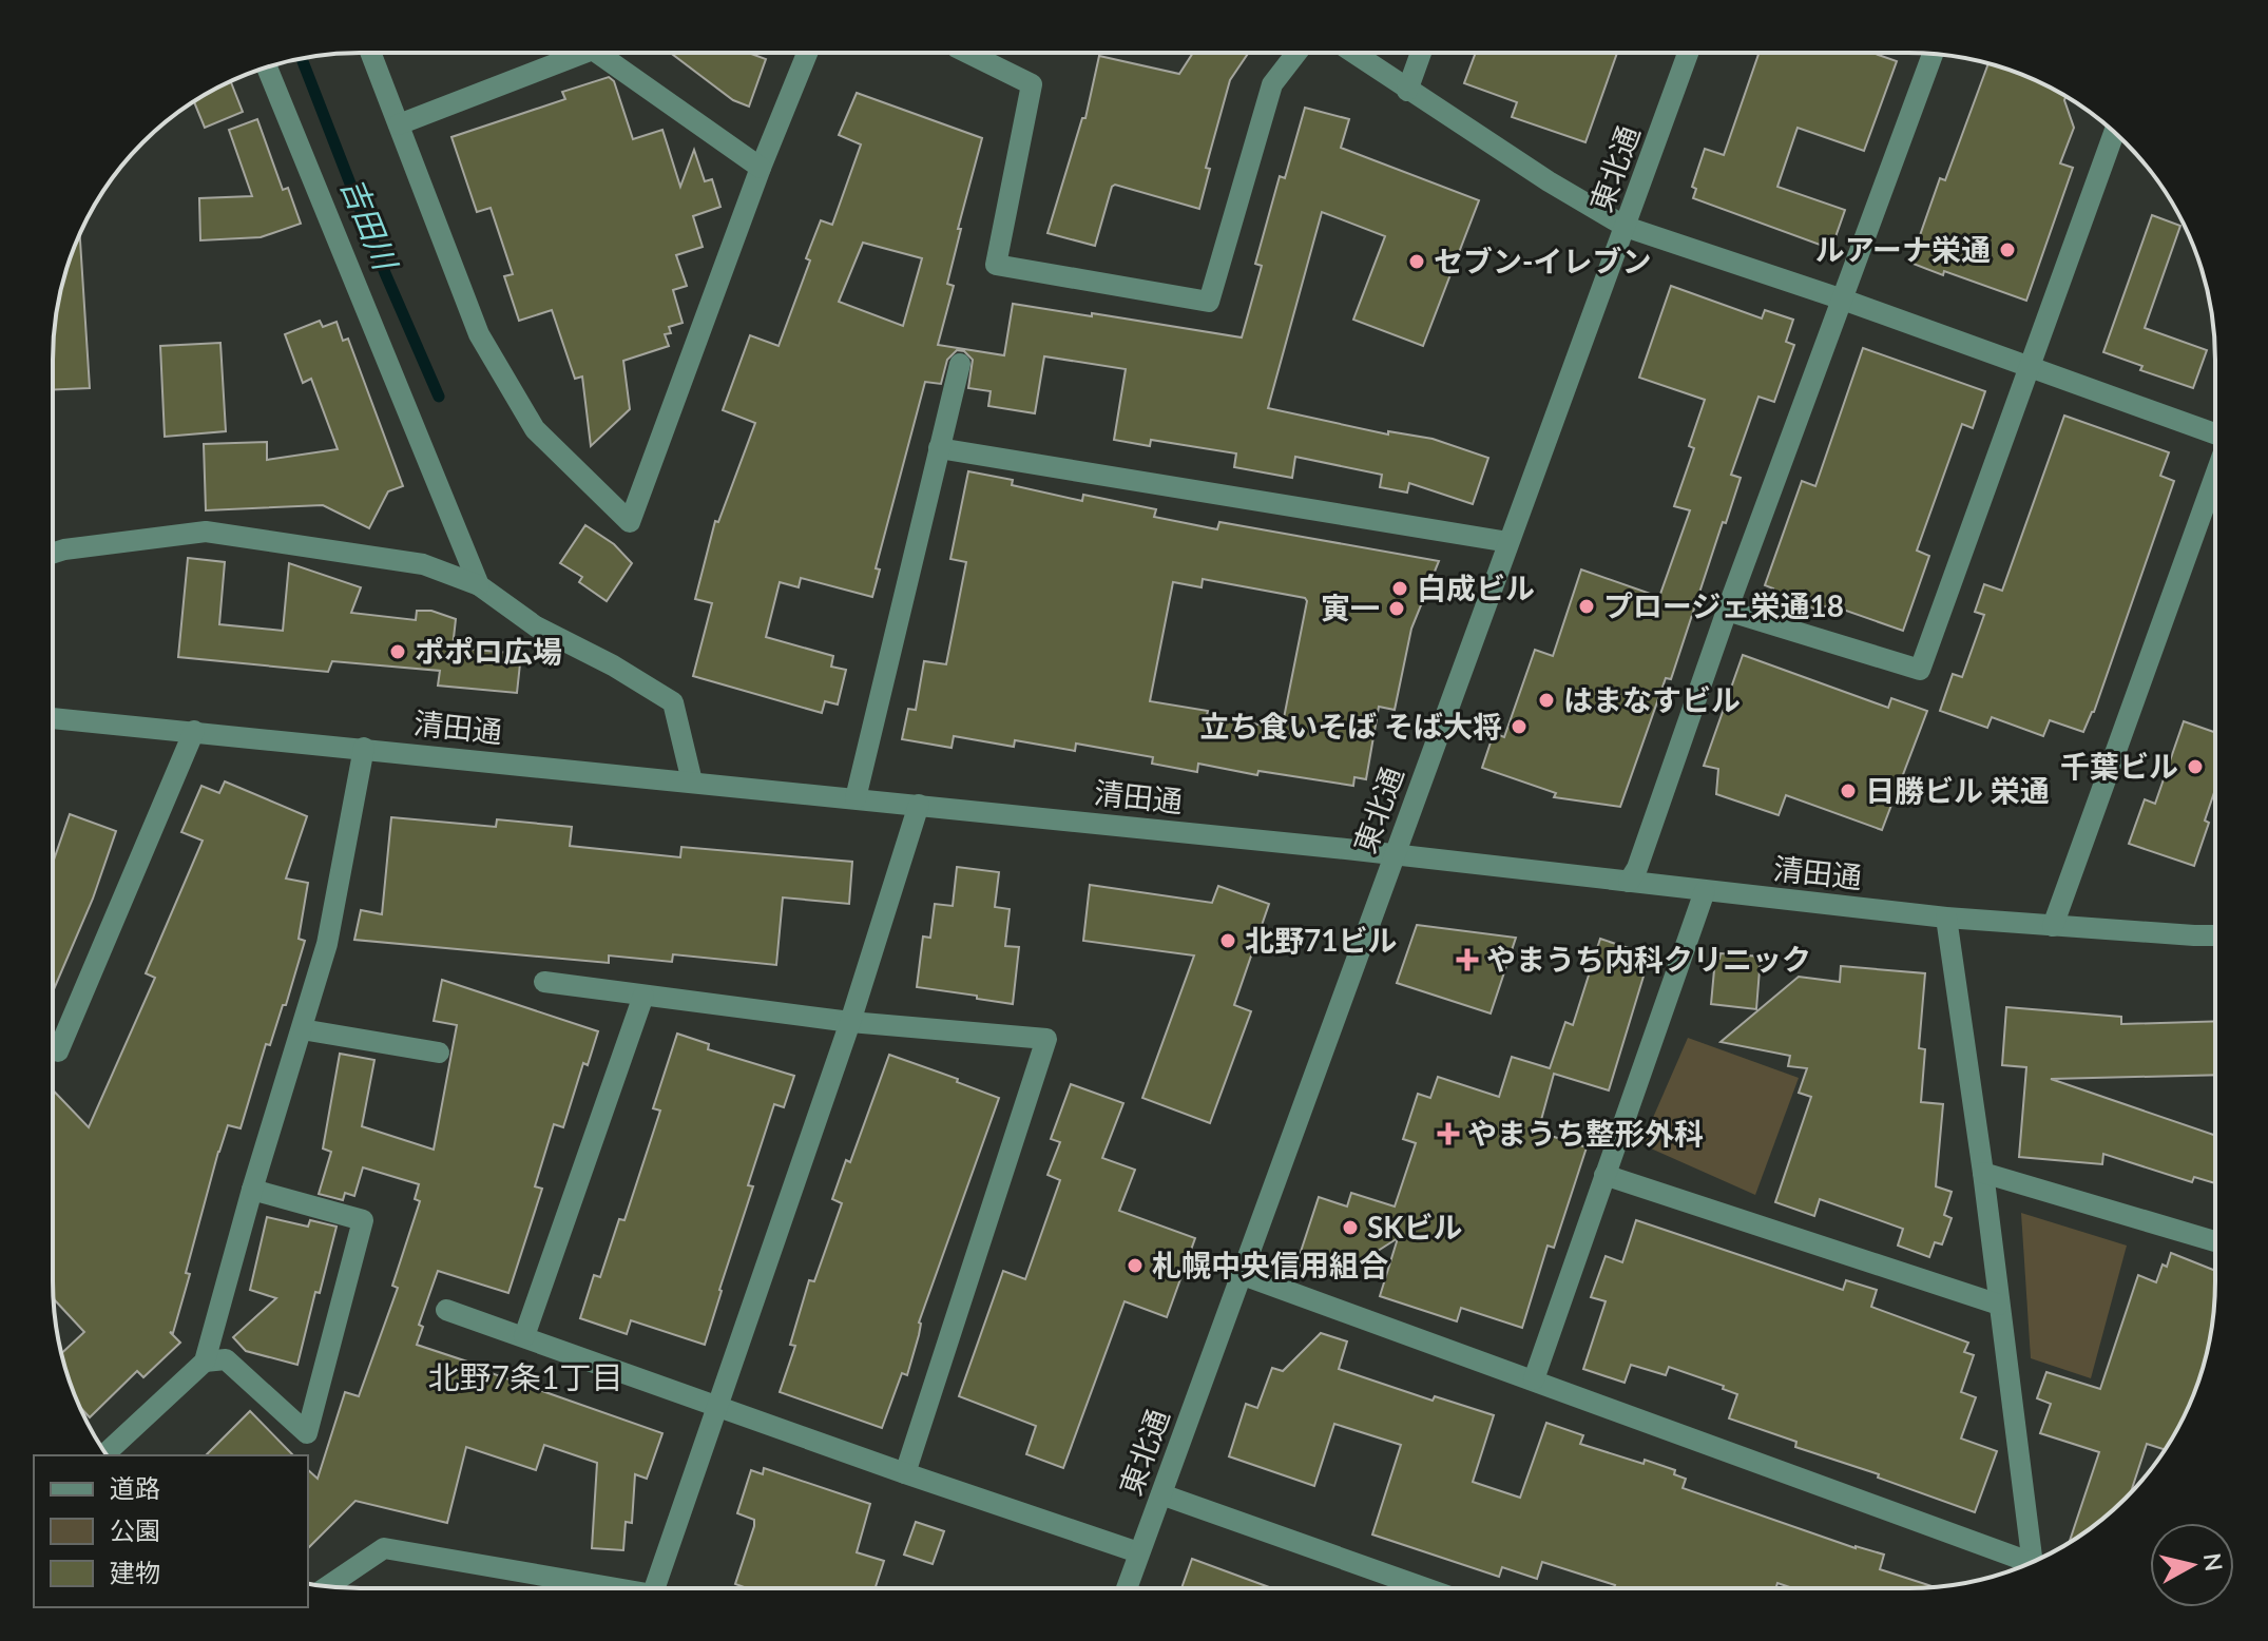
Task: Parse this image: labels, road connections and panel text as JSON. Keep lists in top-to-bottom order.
{
  "streets": {
    "street": ["東北通", "清田通"]
  },
  "crossings": [
    ["東北通", "清田通"]
  ],
  "districts": ["北野7条1丁目"],
  "water": ["吉田川"],
  "places": {
    "other": [
      "ルアーナ栄通",
      "セブン-イレブン",
      "白成ビル",
      "プロージェ栄通18",
      "寅一",
      "ポポロ広場",
      "はまなすビル",
      "立ち食いそば そば大将",
      "千葉ビル",
      "日勝ビル 栄通",
      "北野71ビル",
      "SKビル",
      "札幌中央信用組合"
    ],
    "health": ["やまうち内科クリニック", "やまうち整形外科"]
  },
  "legend": ["道路", "公園", "建物"],
  "north": "right"
}
